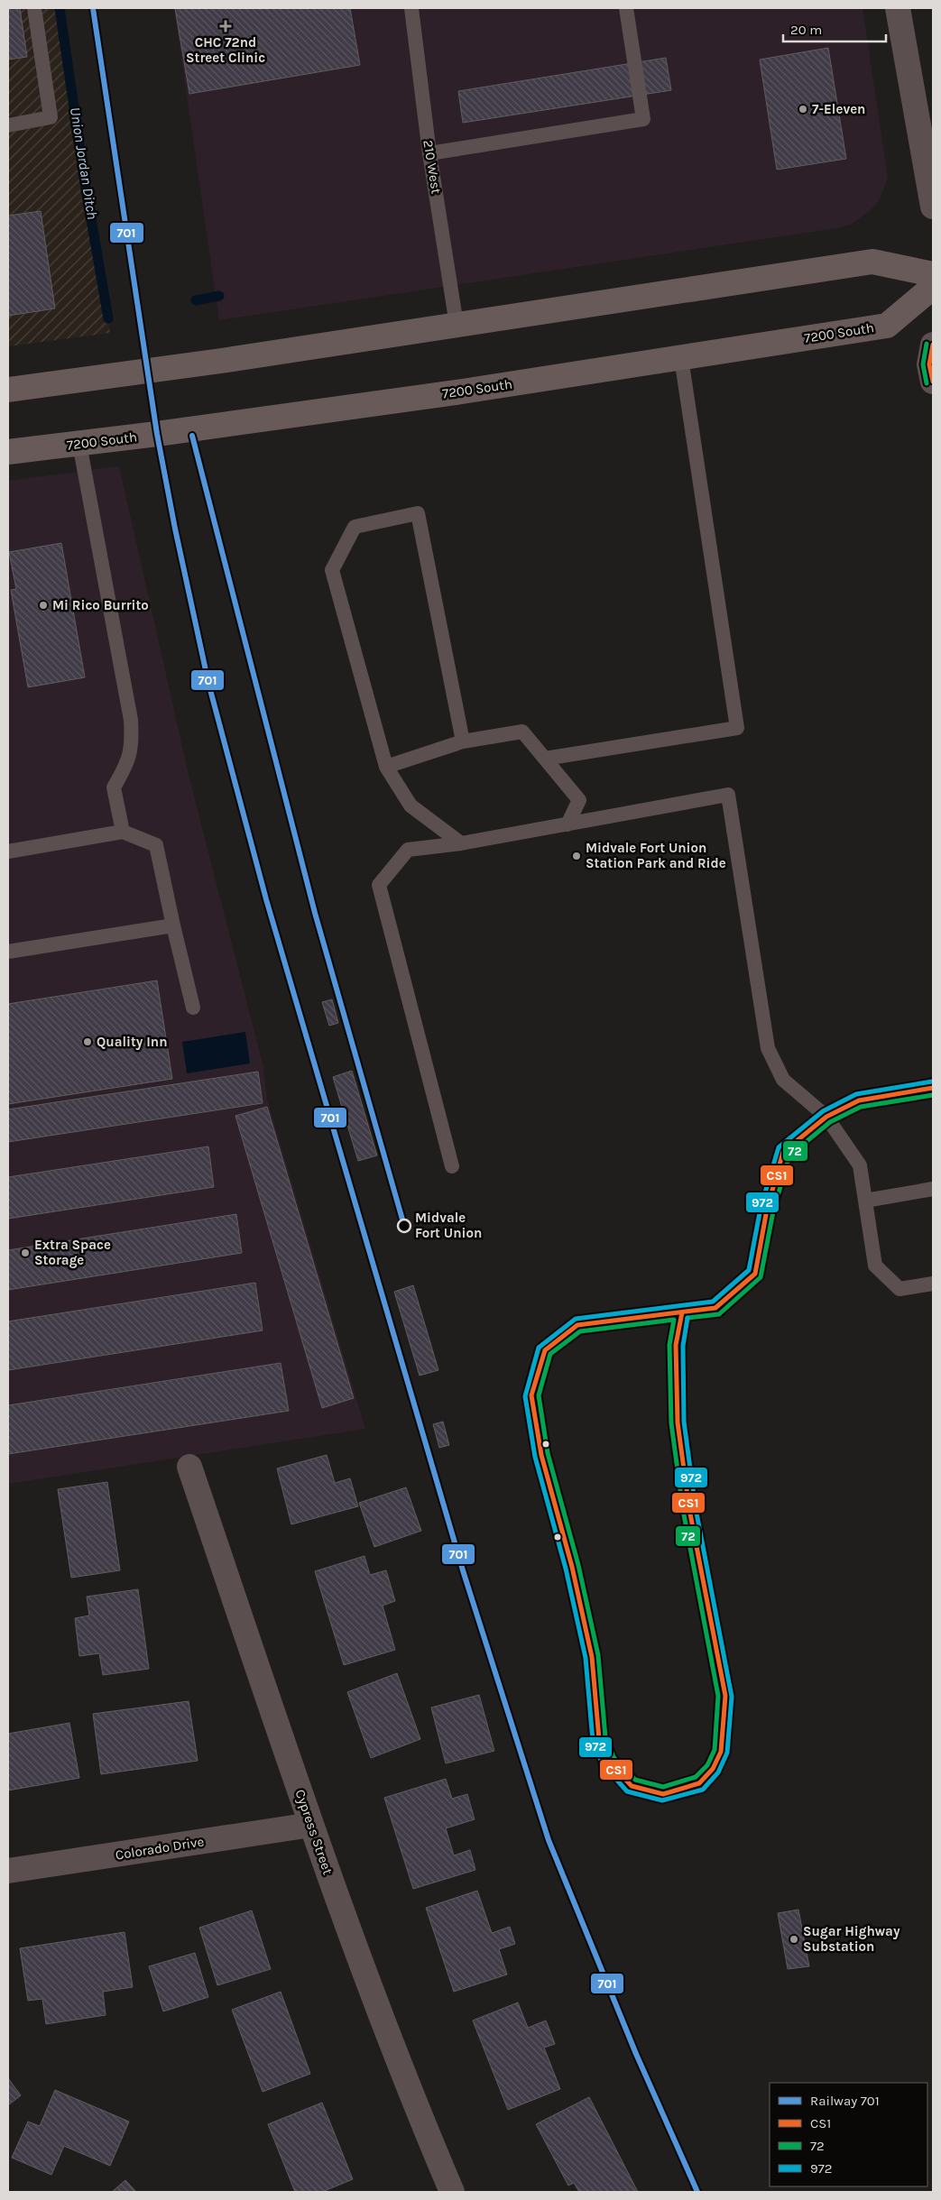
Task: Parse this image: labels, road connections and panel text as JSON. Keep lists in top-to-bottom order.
{
  "streets": {
    "main road": ["7200 South"],
    "street": ["Cypress Street", "Colorado Drive"],
    "lane": ["210 West"]
  },
  "crossings": [
    ["Cypress Street", "Colorado Drive"]
  ],
  "water": ["Union Jordan Ditch"],
  "places": {
    "health": ["CHC 72nd Street Clinic"],
    "other": [
      "7-Eleven",
      "Mi Rico Burrito",
      "Midvale Fort Union Station Park and Ride",
      "Quality Inn",
      "Midvale Fort Union",
      "Extra Space Storage",
      "Sugar Highway Substation"
    ]
  },
  "lines": [
    "rail line 701",
    "transit line 72",
    "transit line CS1",
    "transit line 972"
  ],
  "legend": [
    "Railway 701",
    "CS1",
    "72",
    "972"
  ],
  "scale_bar": "20 m"
}
